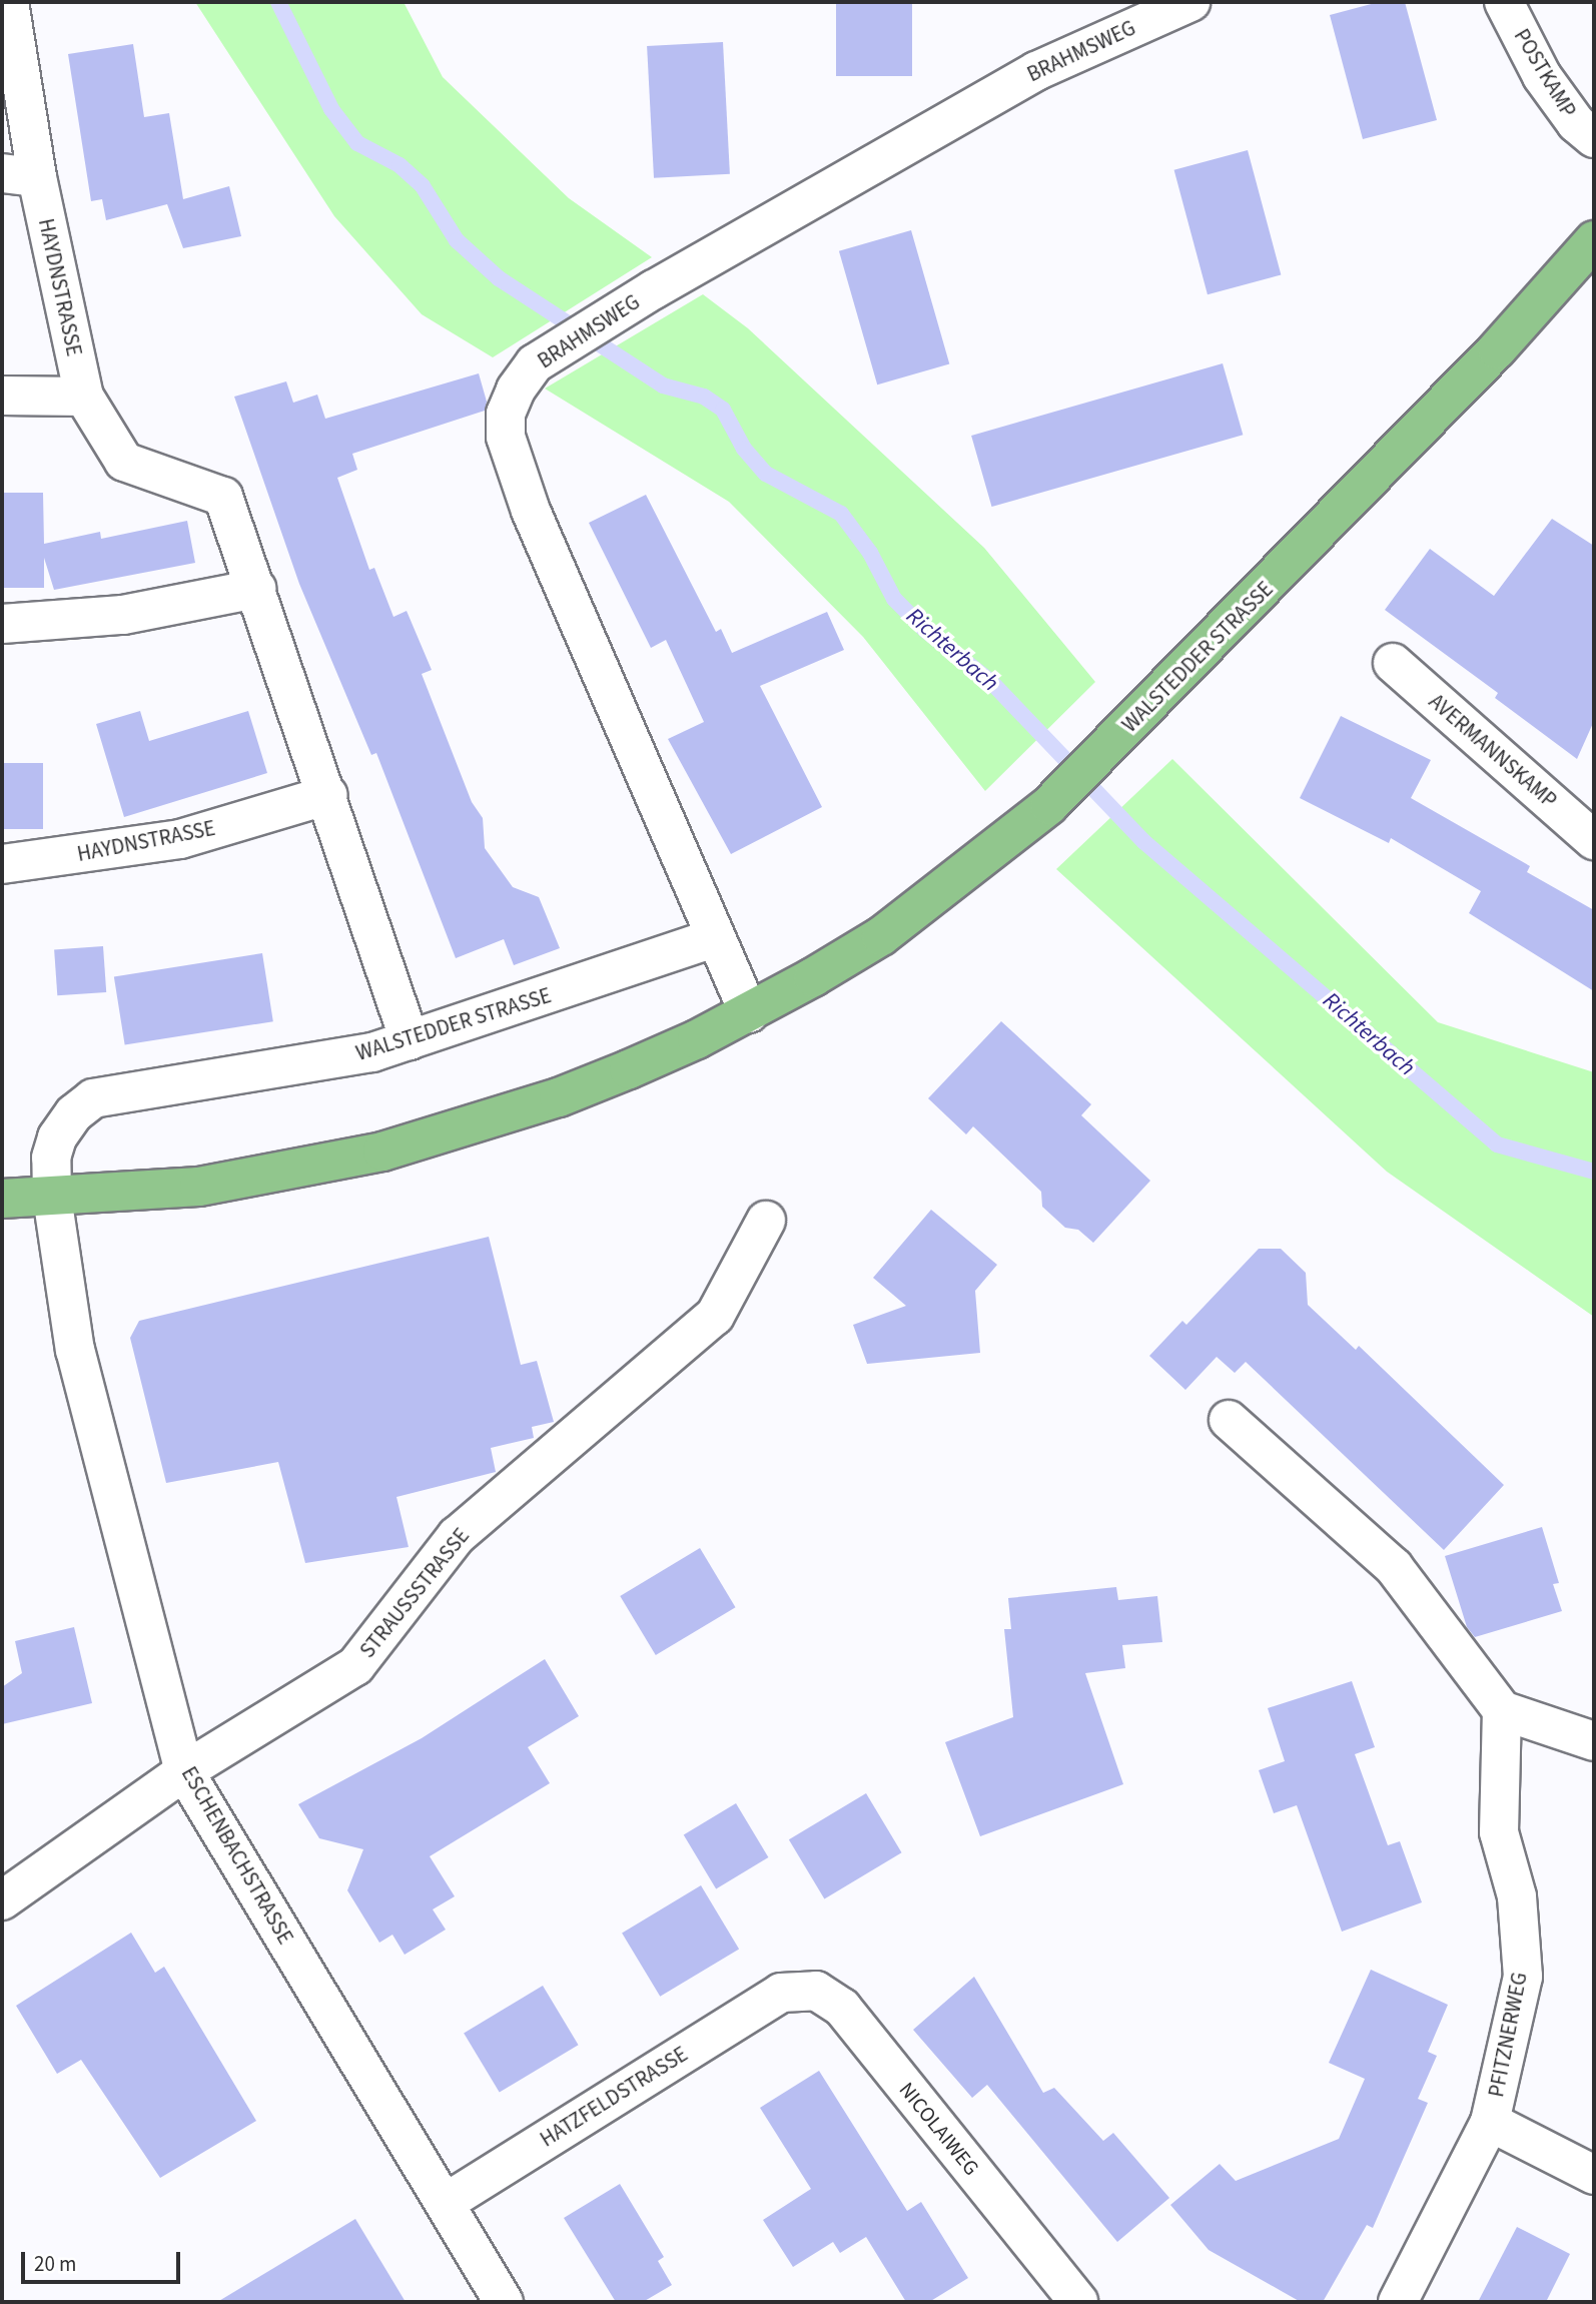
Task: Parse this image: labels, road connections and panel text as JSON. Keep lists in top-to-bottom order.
{
  "streets": {
    "main road": ["WALSTEDDER STRASSE"],
    "street": [
      "BRAHMSWEG",
      "POSTKAMP",
      "HAYDNSTRASSE",
      "AVERMANNSKAMP",
      "STRAUSSSTRASSE",
      "ESCHENBACHSTRASSE",
      "PFITZNERWEG",
      "HATZFELDSTRASSE",
      "NICOLAIWEG"
    ]
  },
  "crossings": [
    ["BRAHMSWEG", "WALSTEDDER STRASSE"],
    ["HAYDNSTRASSE", "WALSTEDDER STRASSE"],
    ["WALSTEDDER STRASSE", "ESCHENBACHSTRASSE"],
    ["STRAUSSSTRASSE", "ESCHENBACHSTRASSE"],
    ["ESCHENBACHSTRASSE", "HATZFELDSTRASSE"],
    ["HATZFELDSTRASSE", "NICOLAIWEG"]
  ],
  "water": ["Richterbach"],
  "scale_bar": "20 m"
}
